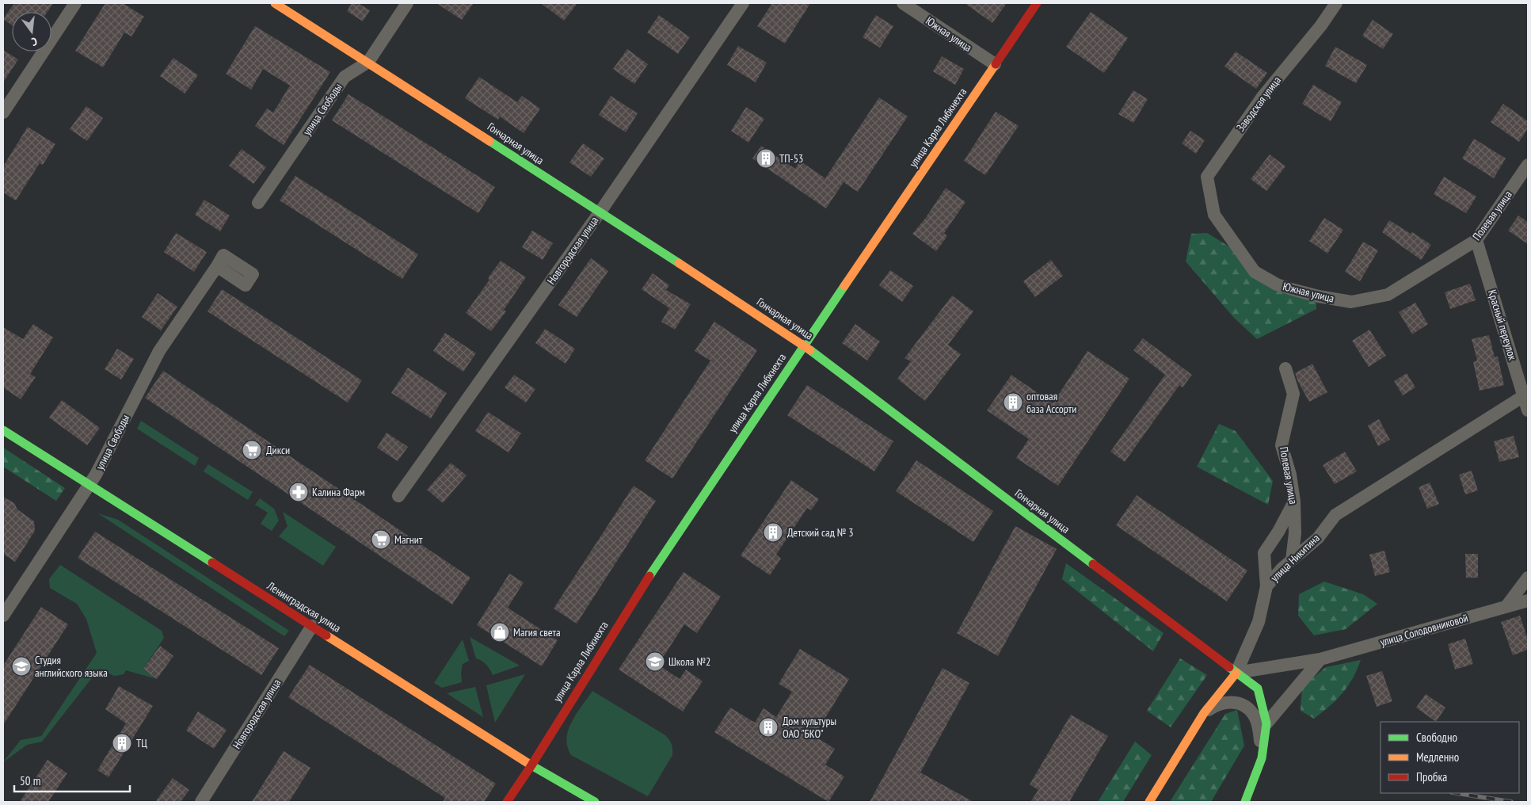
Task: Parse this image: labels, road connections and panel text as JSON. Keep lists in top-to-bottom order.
{
  "streets": {
    "main road": [
      "улица Карла Либкнехта",
      "Гончарная улица",
      "улица Никитина",
      "Ленинградская улица"
    ],
    "street": [
      "Южная улица",
      "Заводская улица",
      "улица Свободы",
      "Полевая улица",
      "Новгородская улица",
      "Красный переулок",
      "улица Солодовниковой"
    ]
  },
  "crossings": [
    ["Южная улица", "Заводская улица"],
    ["Южная улица", "улица Карла Либкнехта"],
    ["Южная улица", "Полевая улица"],
    ["улица Свободы", "Гончарная улица"],
    ["улица Свободы", "Ленинградская улица"],
    ["улица Карла Либкнехта", "Гончарная улица"],
    ["улица Карла Либкнехта", "Ленинградская улица"],
    ["Гончарная улица", "Новгородская улица"],
    ["Гончарная улица", "улица Никитина"],
    ["Гончарная улица", "улица Солодовниковой"],
    ["Полевая улица", "Красный переулок"],
    ["Полевая улица", "улица Никитина"],
    ["Новгородская улица", "Ленинградская улица"],
    ["Красный переулок", "улица Никитина"],
    ["улица Никитина", "улица Солодовниковой"]
  ],
  "places": {
    "building": [
      "ТП-53",
      "оптовая база Ассорти",
      "Детский сад № 3",
      "Дом культуры ОАО \"БКО\"",
      "ТЦ"
    ],
    "supermarket": ["Дикси", "Магнит"],
    "pharmacy": ["Калина Фарм"],
    "shop": ["Магия света"],
    "school or university": ["Школа №2", "Студия английского языка"]
  },
  "legend": ["Свободно", "Медленно", "Пробка"],
  "scale_bar": "50 m",
  "north": "bottom"
}
